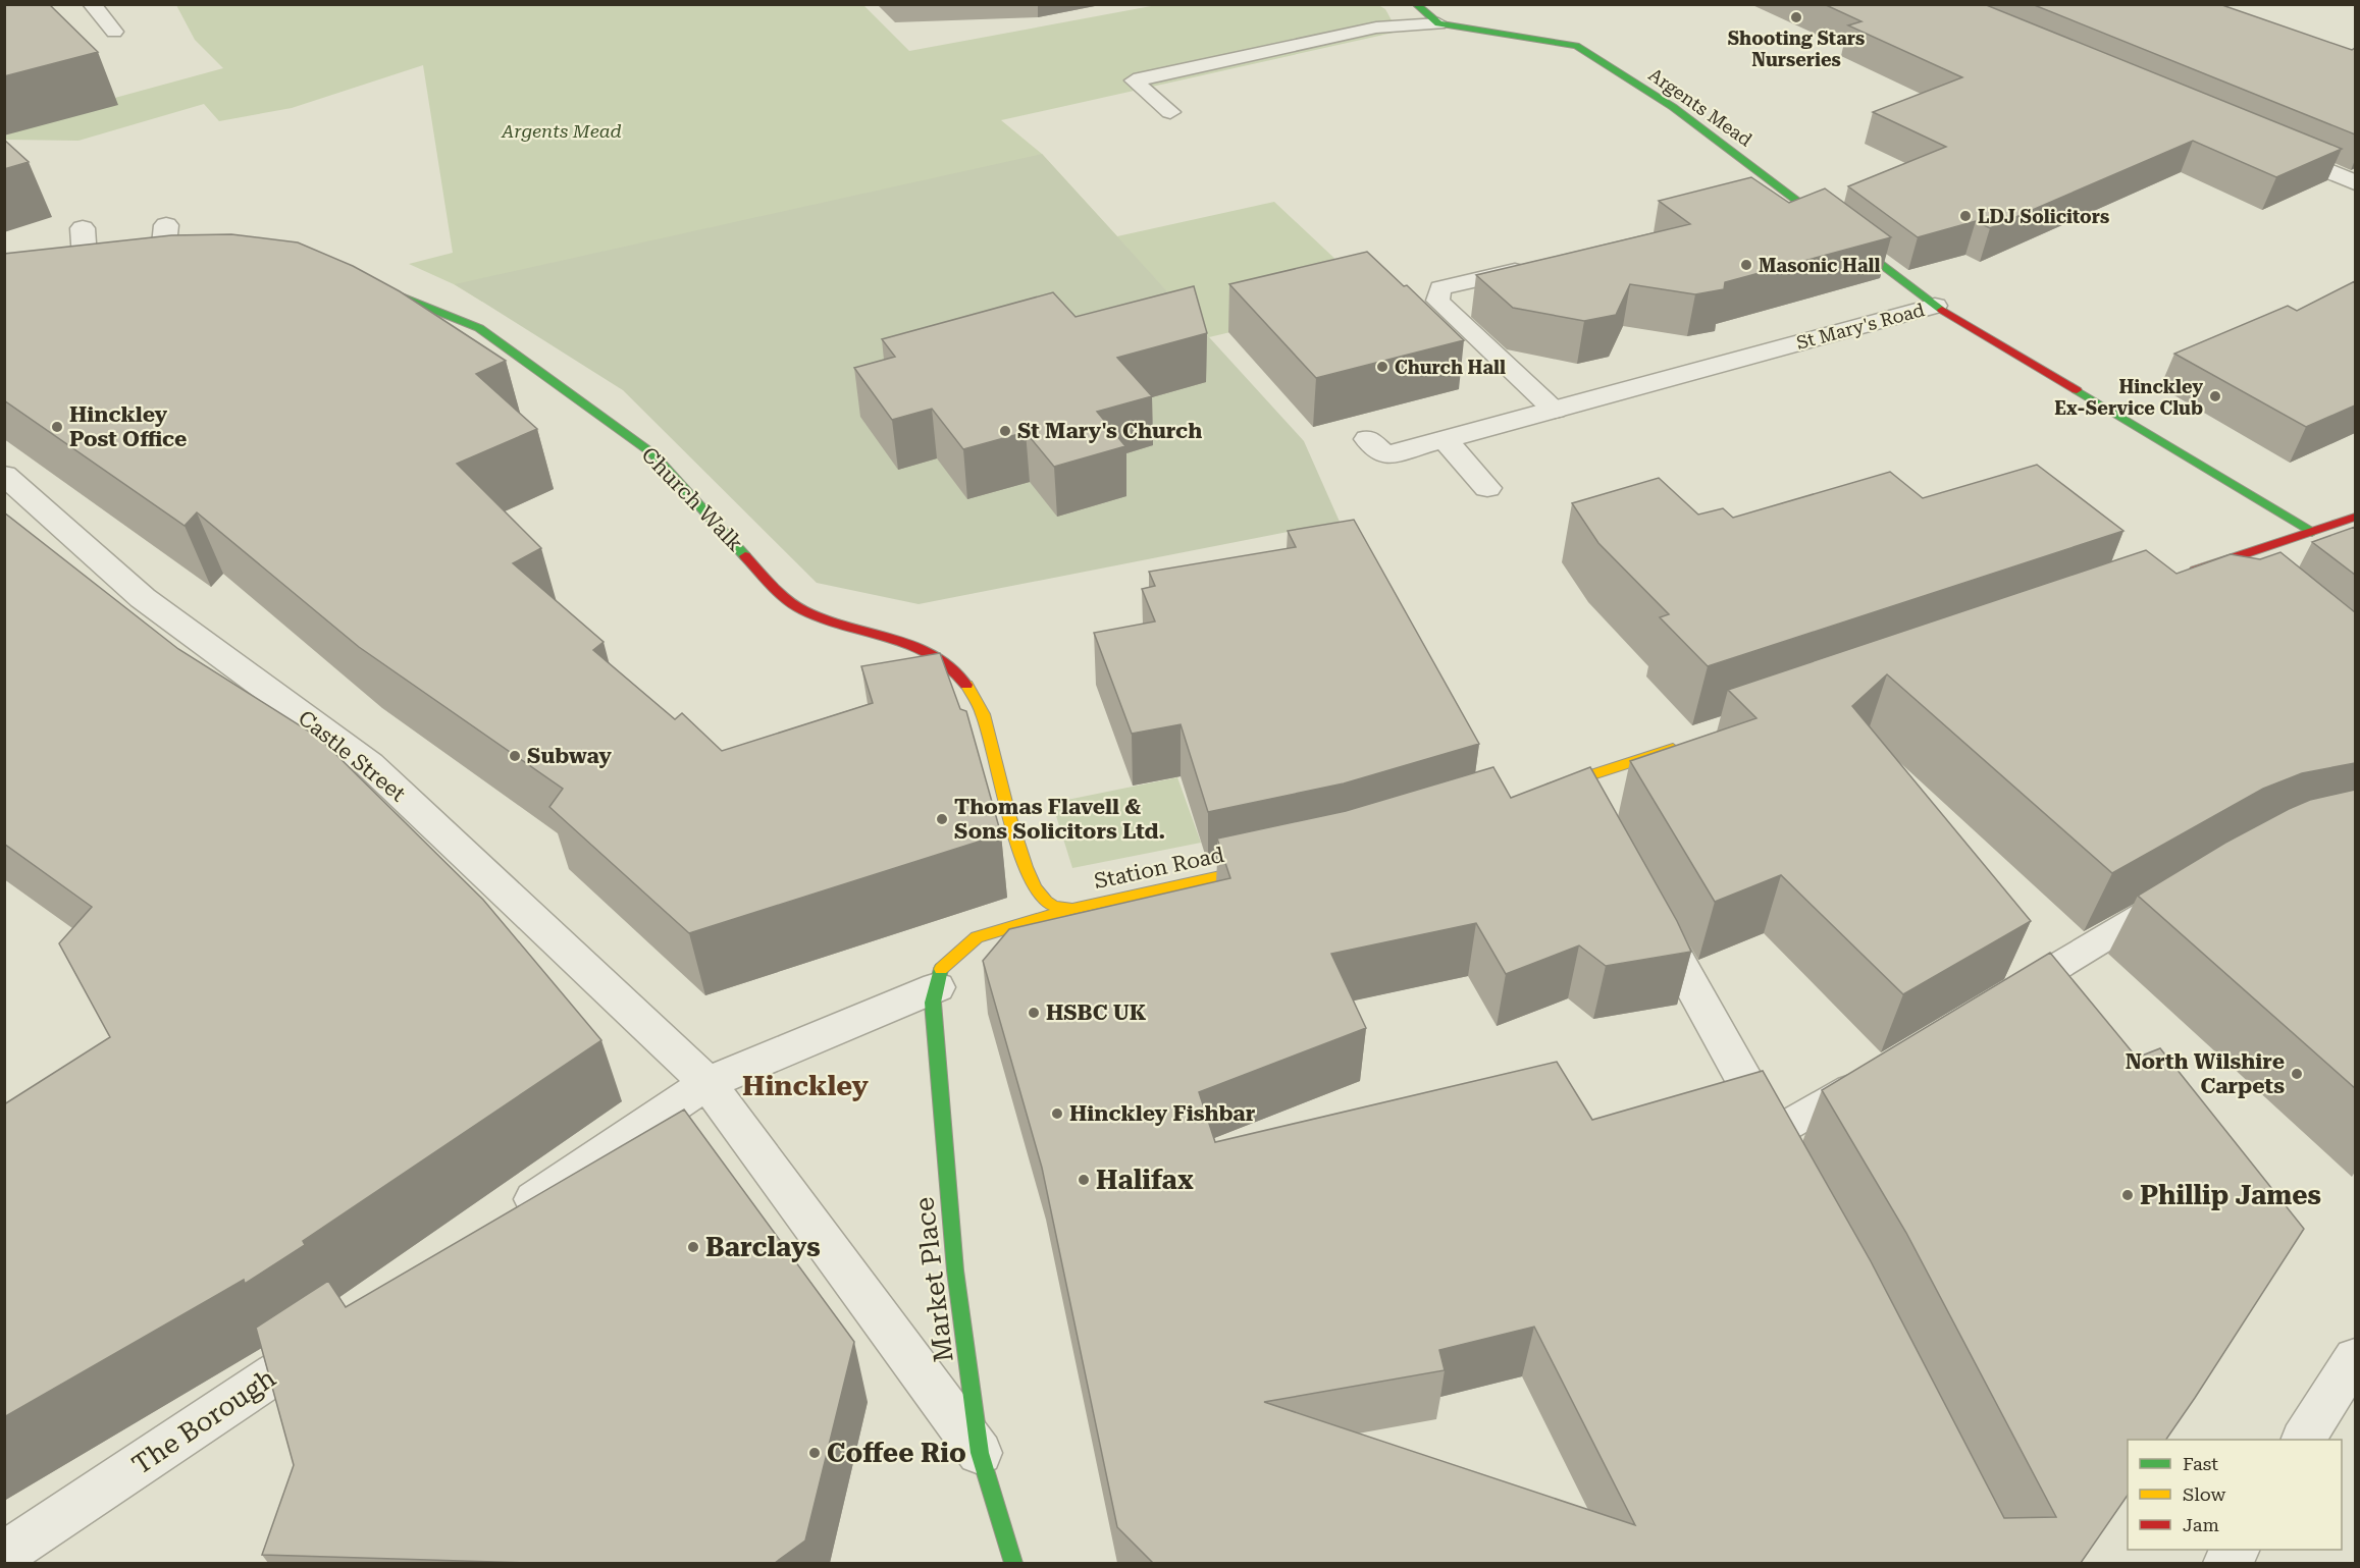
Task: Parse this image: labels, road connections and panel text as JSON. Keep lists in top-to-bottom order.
{
  "streets": {
    "street": [
      "Argents Mead",
      "St Mary's Road",
      "Church Walk",
      "Castle Street",
      "Station Road",
      "Market Place",
      "The Borough"
    ]
  },
  "crossings": [
    ["Argents Mead", "St Mary's Road"],
    ["Church Walk", "Station Road"],
    ["Castle Street", "Market Place"],
    ["Station Road", "Market Place"]
  ],
  "districts": ["Hinckley"],
  "parks": ["Argents Mead"],
  "places": [
    "Shooting Stars Nurseries",
    "LDJ Solicitors",
    "Masonic Hall",
    "Church Hall",
    "Hinckley Ex-Service Club",
    "Hinckley Post Office",
    "St Mary's Church",
    "Subway",
    "Thomas Flavell & Sons Solicitors Ltd.",
    "HSBC UK",
    "North Wilshire Carpets",
    "Hinckley Fishbar",
    "Halifax",
    "Phillip James",
    "Barclays",
    "Coffee Rio"
  ],
  "legend": ["Fast", "Slow", "Jam"]
}
